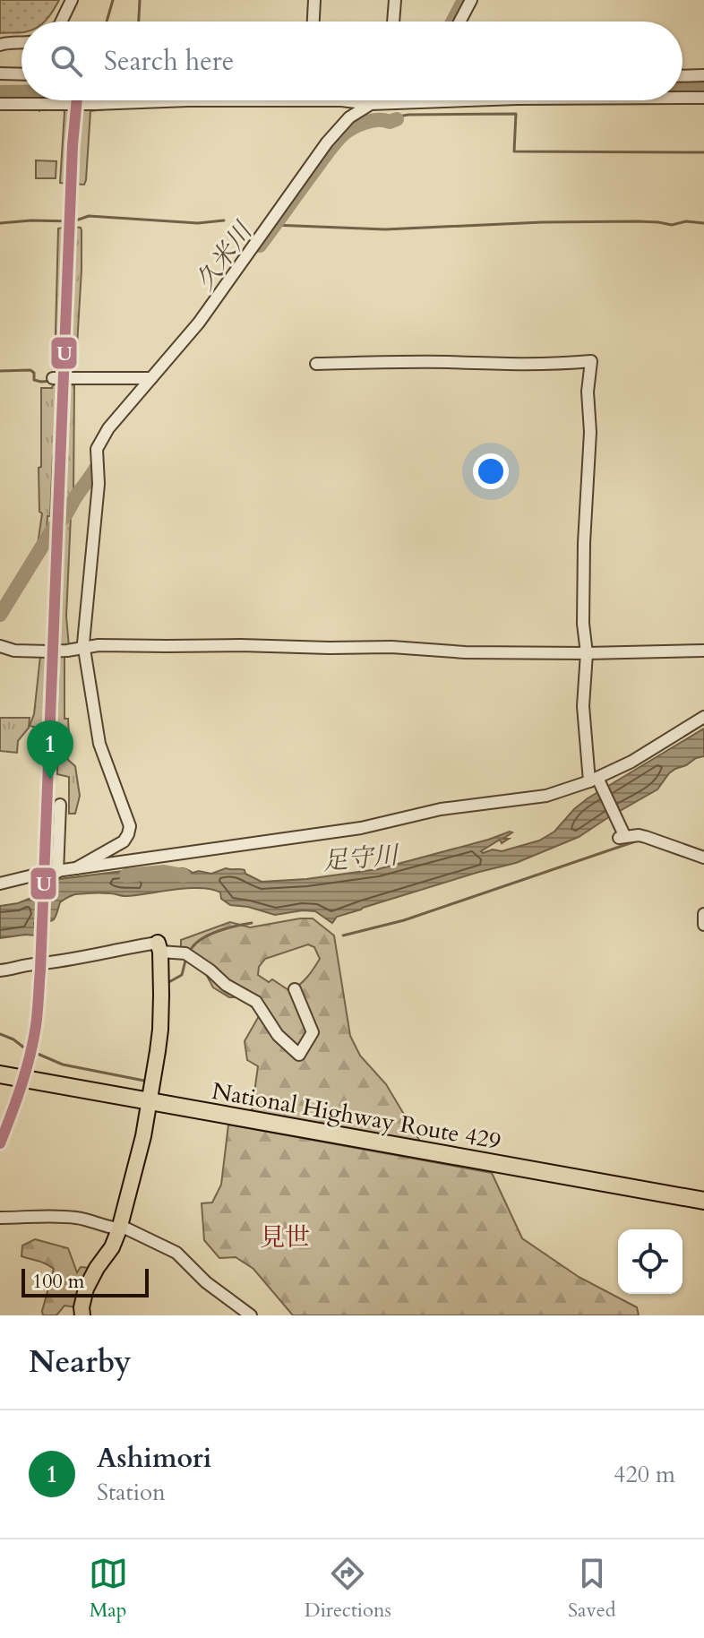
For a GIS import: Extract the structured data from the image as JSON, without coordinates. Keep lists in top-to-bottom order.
{
  "streets": {
    "highway": ["National Highway Route 429"]
  },
  "districts": ["見世"],
  "water": ["久米川", "足守川"],
  "lines": ["transit line U"],
  "scale_bar": "100 m",
  "page": {
    "search": "Search here",
    "pins": "1",
    "scale": "100 m",
    "heading": "Nearby",
    "list": [
      {
        "mark": "1",
        "name": "Ashimori",
        "note": "Station",
        "value": "420 m"
      }
    ],
    "nav": ["Map", "Directions", "Saved"]
  }
}
